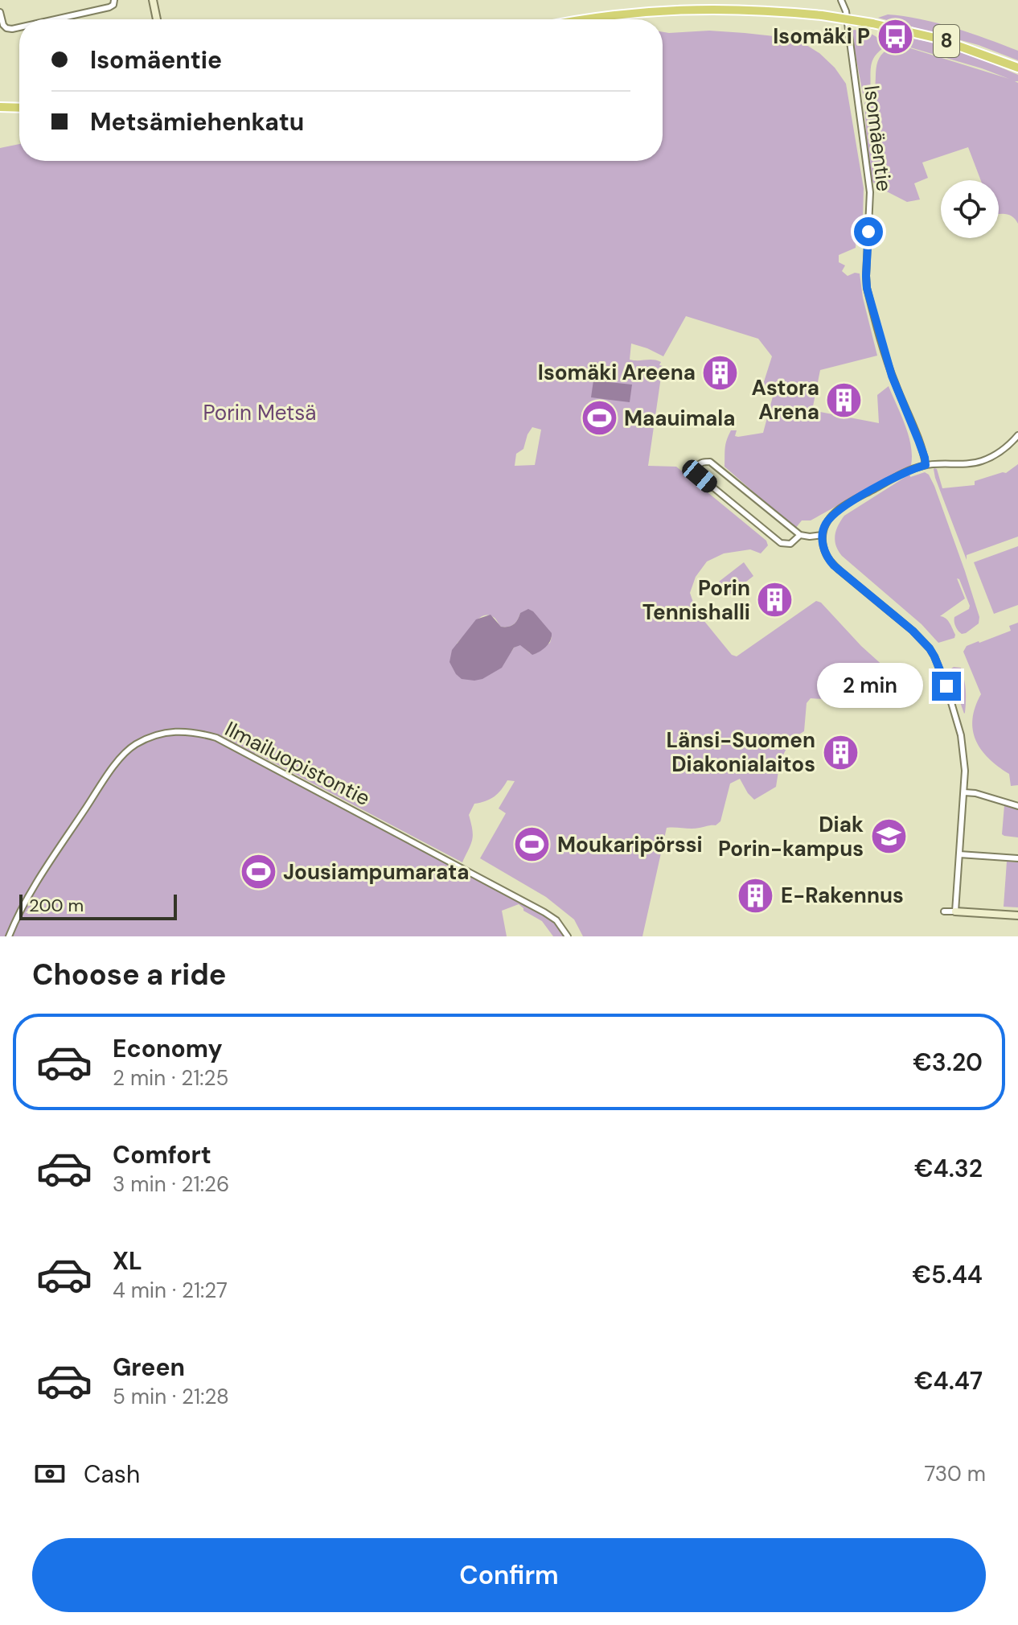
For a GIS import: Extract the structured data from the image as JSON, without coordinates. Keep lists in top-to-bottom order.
{
  "streets": {
    "highway": ["8"],
    "street": ["Isomäentie", "Ilmailuopistontie"]
  },
  "parks": ["Porin Metsä"],
  "places": {
    "bus stop": ["Isomäki P"],
    "building": [
      "Isomäki Areena",
      "Astora Arena",
      "Porin Tennishalli",
      "Länsi-Suomen Diakonialaitos",
      "E-Rakennus"
    ],
    "sports": ["Maauimala", "Moukaripörssi", "Jousiampumarata"],
    "school or university": ["Diak Porin-kampus"]
  },
  "scale_bar": "200 m",
  "page": {
    "banner": ["Isomäentie", "Metsämiehenkatu"],
    "bubble": "2 min",
    "scale": "200 m",
    "heading": "Choose a ride",
    "list": [
      {
        "name": "Economy",
        "note": "2 min · 21:25",
        "value": "€3.20"
      },
      {
        "name": "Comfort",
        "note": "3 min · 21:26",
        "value": "€4.32"
      },
      {
        "name": "XL",
        "note": "4 min · 21:27",
        "value": "€5.44"
      },
      {
        "name": "Green",
        "note": "5 min · 21:28",
        "value": "€4.47"
      }
    ],
    "pay": ["Cash", "730 m"],
    "buttons": "Confirm"
  }
}
